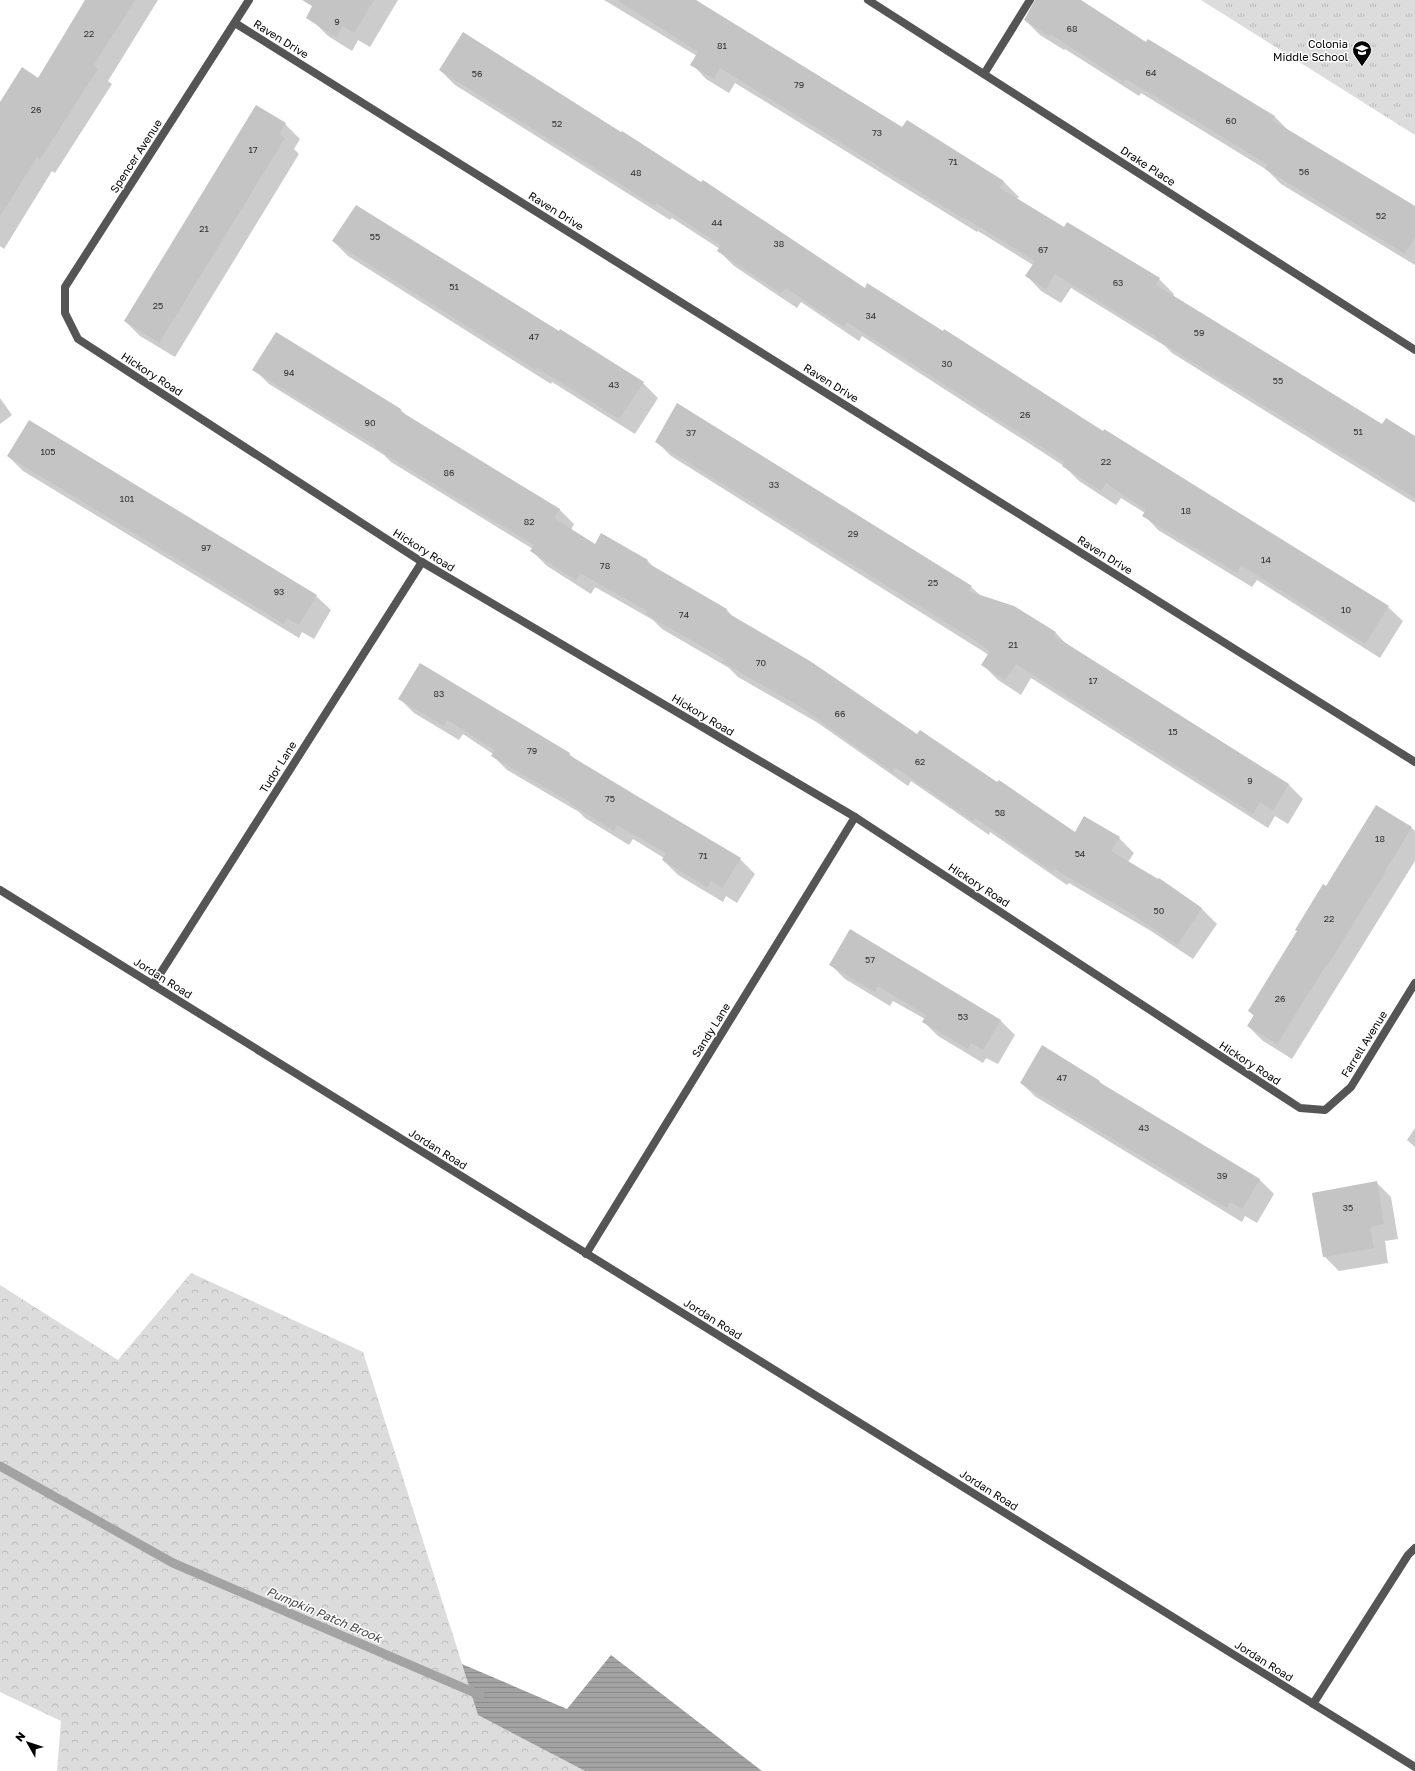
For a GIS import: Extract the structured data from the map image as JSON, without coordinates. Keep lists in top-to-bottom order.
{
  "streets": {
    "street": [
      "Raven Drive",
      "Spencer Avenue",
      "Drake Place",
      "Hickory Road",
      "Tudor Lane",
      "Jordan Road",
      "Sandy Lane",
      "Farrell Avenue"
    ]
  },
  "crossings": [
    ["Raven Drive", "Spencer Avenue"],
    ["Spencer Avenue", "Hickory Road"],
    ["Hickory Road", "Tudor Lane"],
    ["Hickory Road", "Sandy Lane"],
    ["Hickory Road", "Farrell Avenue"],
    ["Tudor Lane", "Jordan Road"],
    ["Jordan Road", "Sandy Lane"]
  ],
  "water": ["Pumpkin Patch Brook"],
  "places": {
    "school or university": ["Colonia Middle School"]
  },
  "house_numbers": [
    "9",
    "68",
    "22",
    "81",
    "64",
    "56",
    "79",
    "26",
    "60",
    "52",
    "73",
    "17",
    "71",
    "56",
    "48",
    "52",
    "44",
    "21",
    "55",
    "38",
    "67",
    "63",
    "51",
    "25",
    "34",
    "59",
    "47",
    "30",
    "94",
    "55",
    "43",
    "26",
    "90",
    "51",
    "37",
    "105",
    "22",
    "86",
    "33",
    "101",
    "18",
    "82",
    "29",
    "97",
    "14",
    "78",
    "25",
    "93",
    "10",
    "74",
    "21",
    "70",
    "17",
    "83",
    "66",
    "15",
    "79",
    "62",
    "9",
    "75",
    "58",
    "18",
    "54",
    "71",
    "50",
    "22",
    "57",
    "26",
    "53",
    "47",
    "43",
    "39",
    "35"
  ],
  "north": "top left"
}
